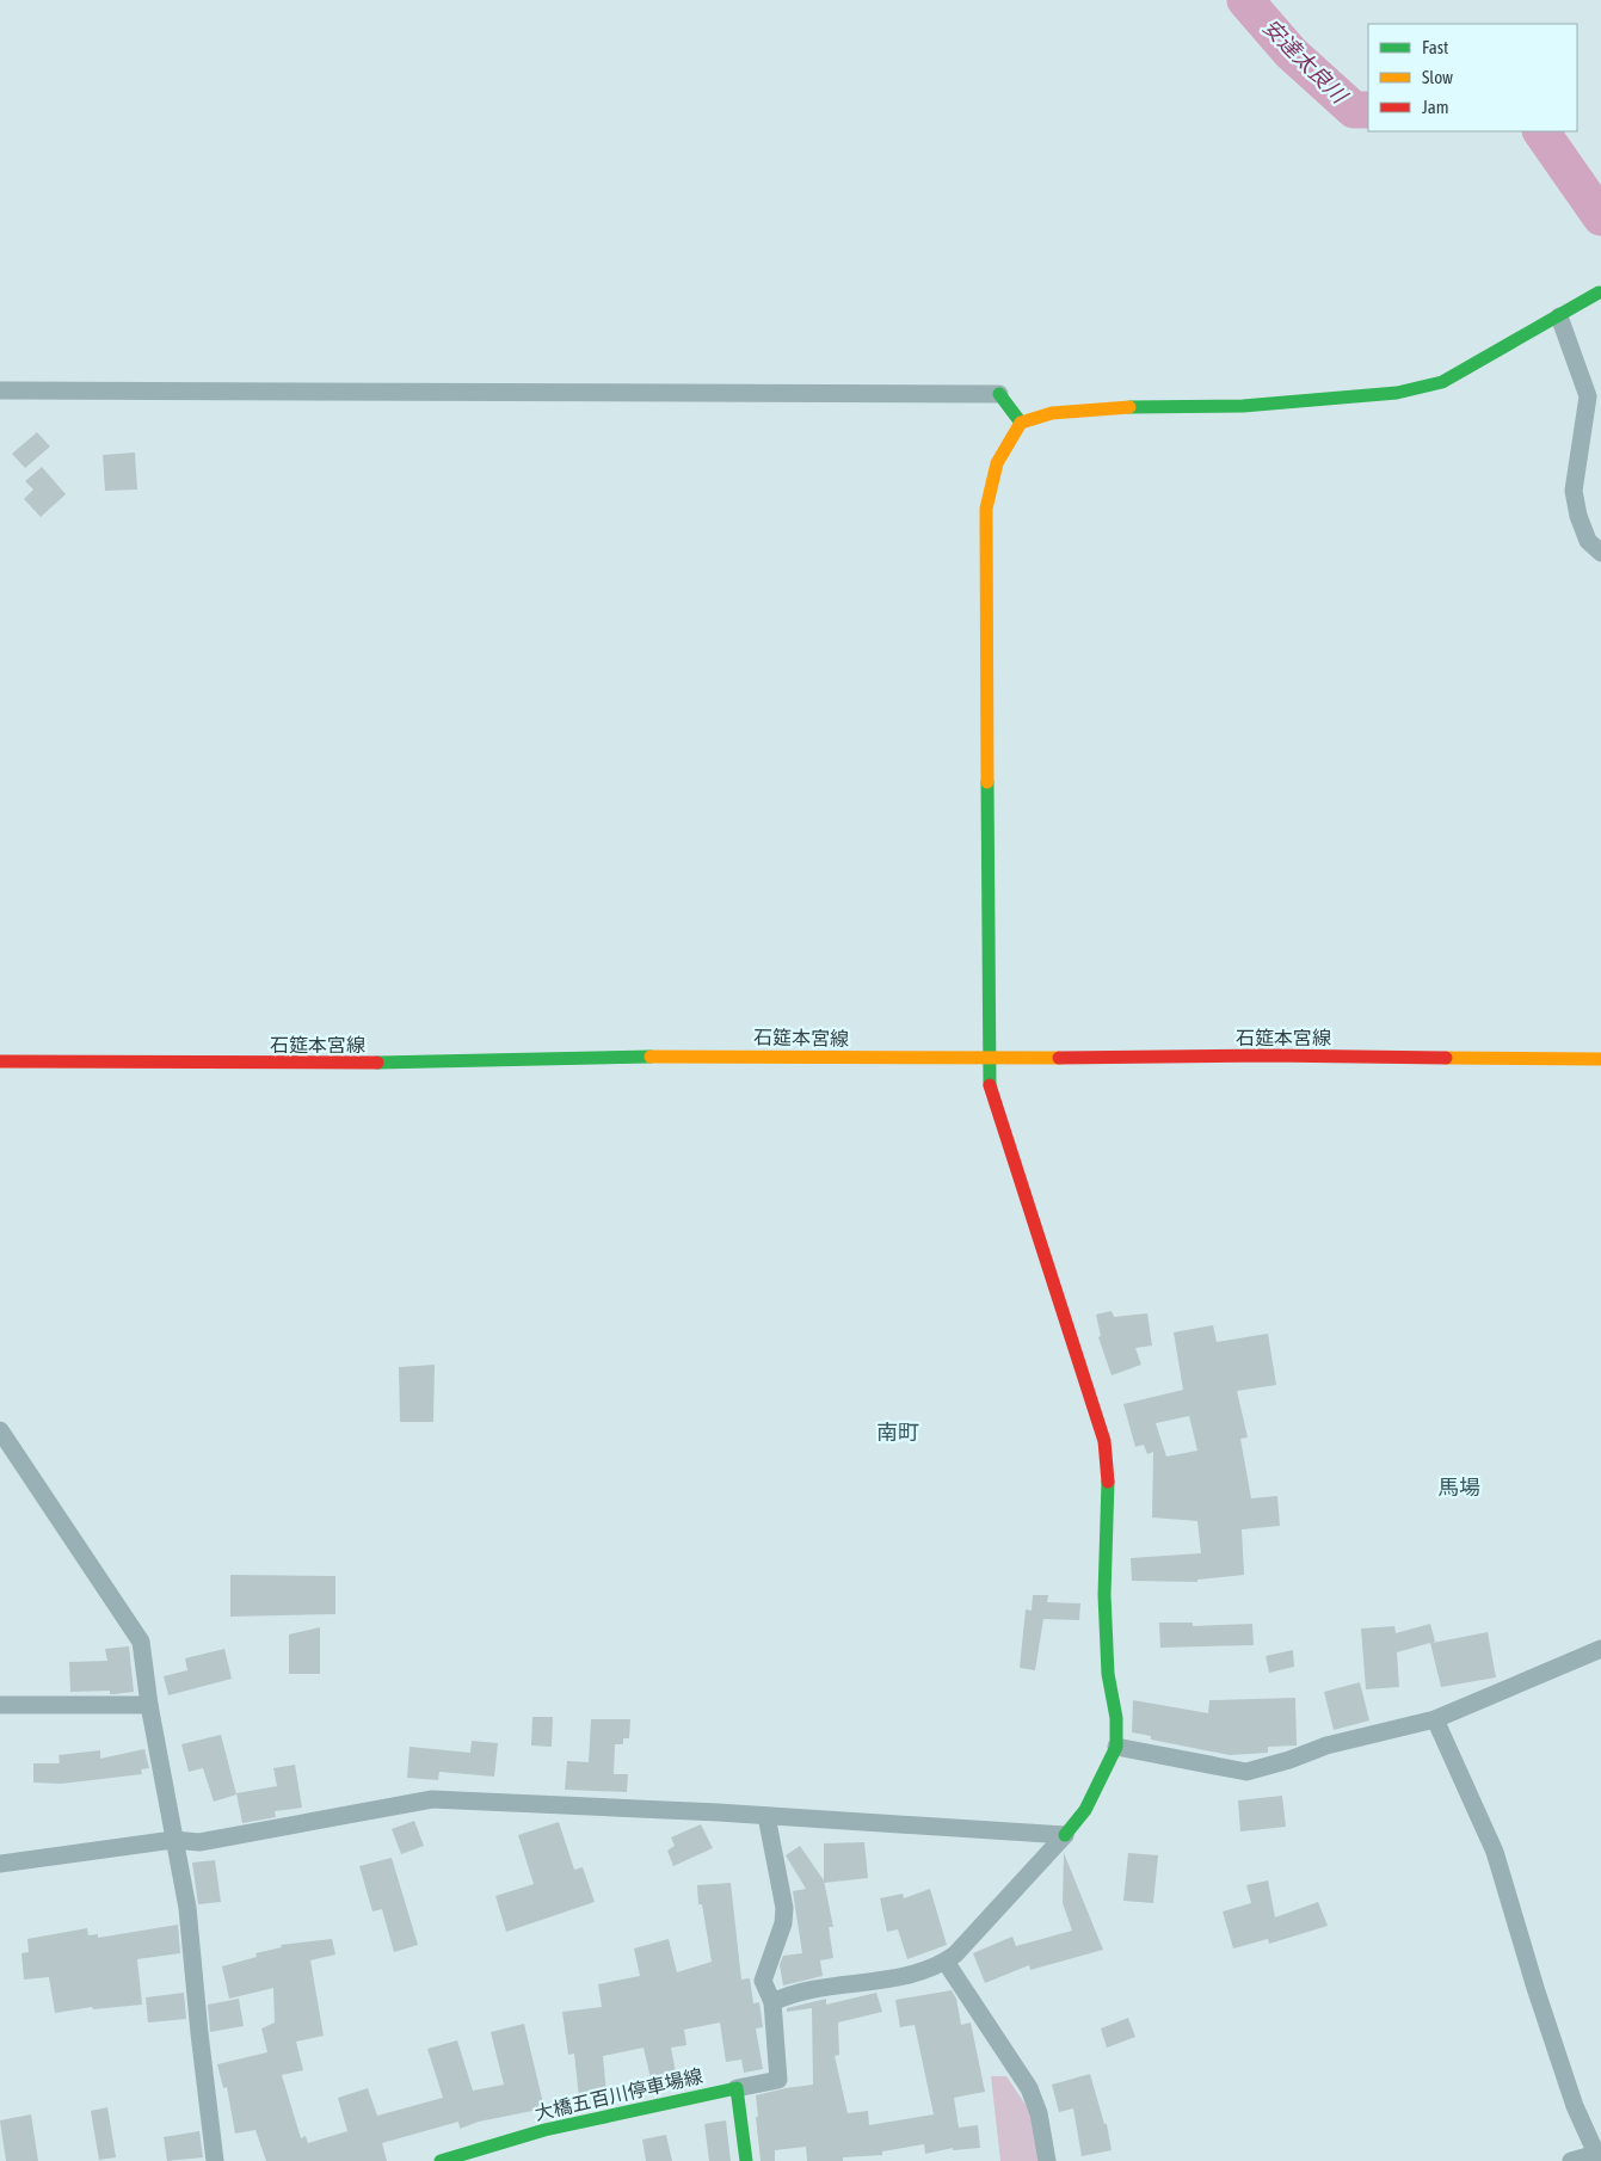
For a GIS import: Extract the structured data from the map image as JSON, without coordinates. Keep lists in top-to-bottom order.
{
  "streets": {
    "street": ["石筵本宮線", "大橋五百川停車場線"]
  },
  "districts": ["南町", "馬場"],
  "water": ["安達太良川"],
  "legend": ["Fast", "Slow", "Jam"]
}
